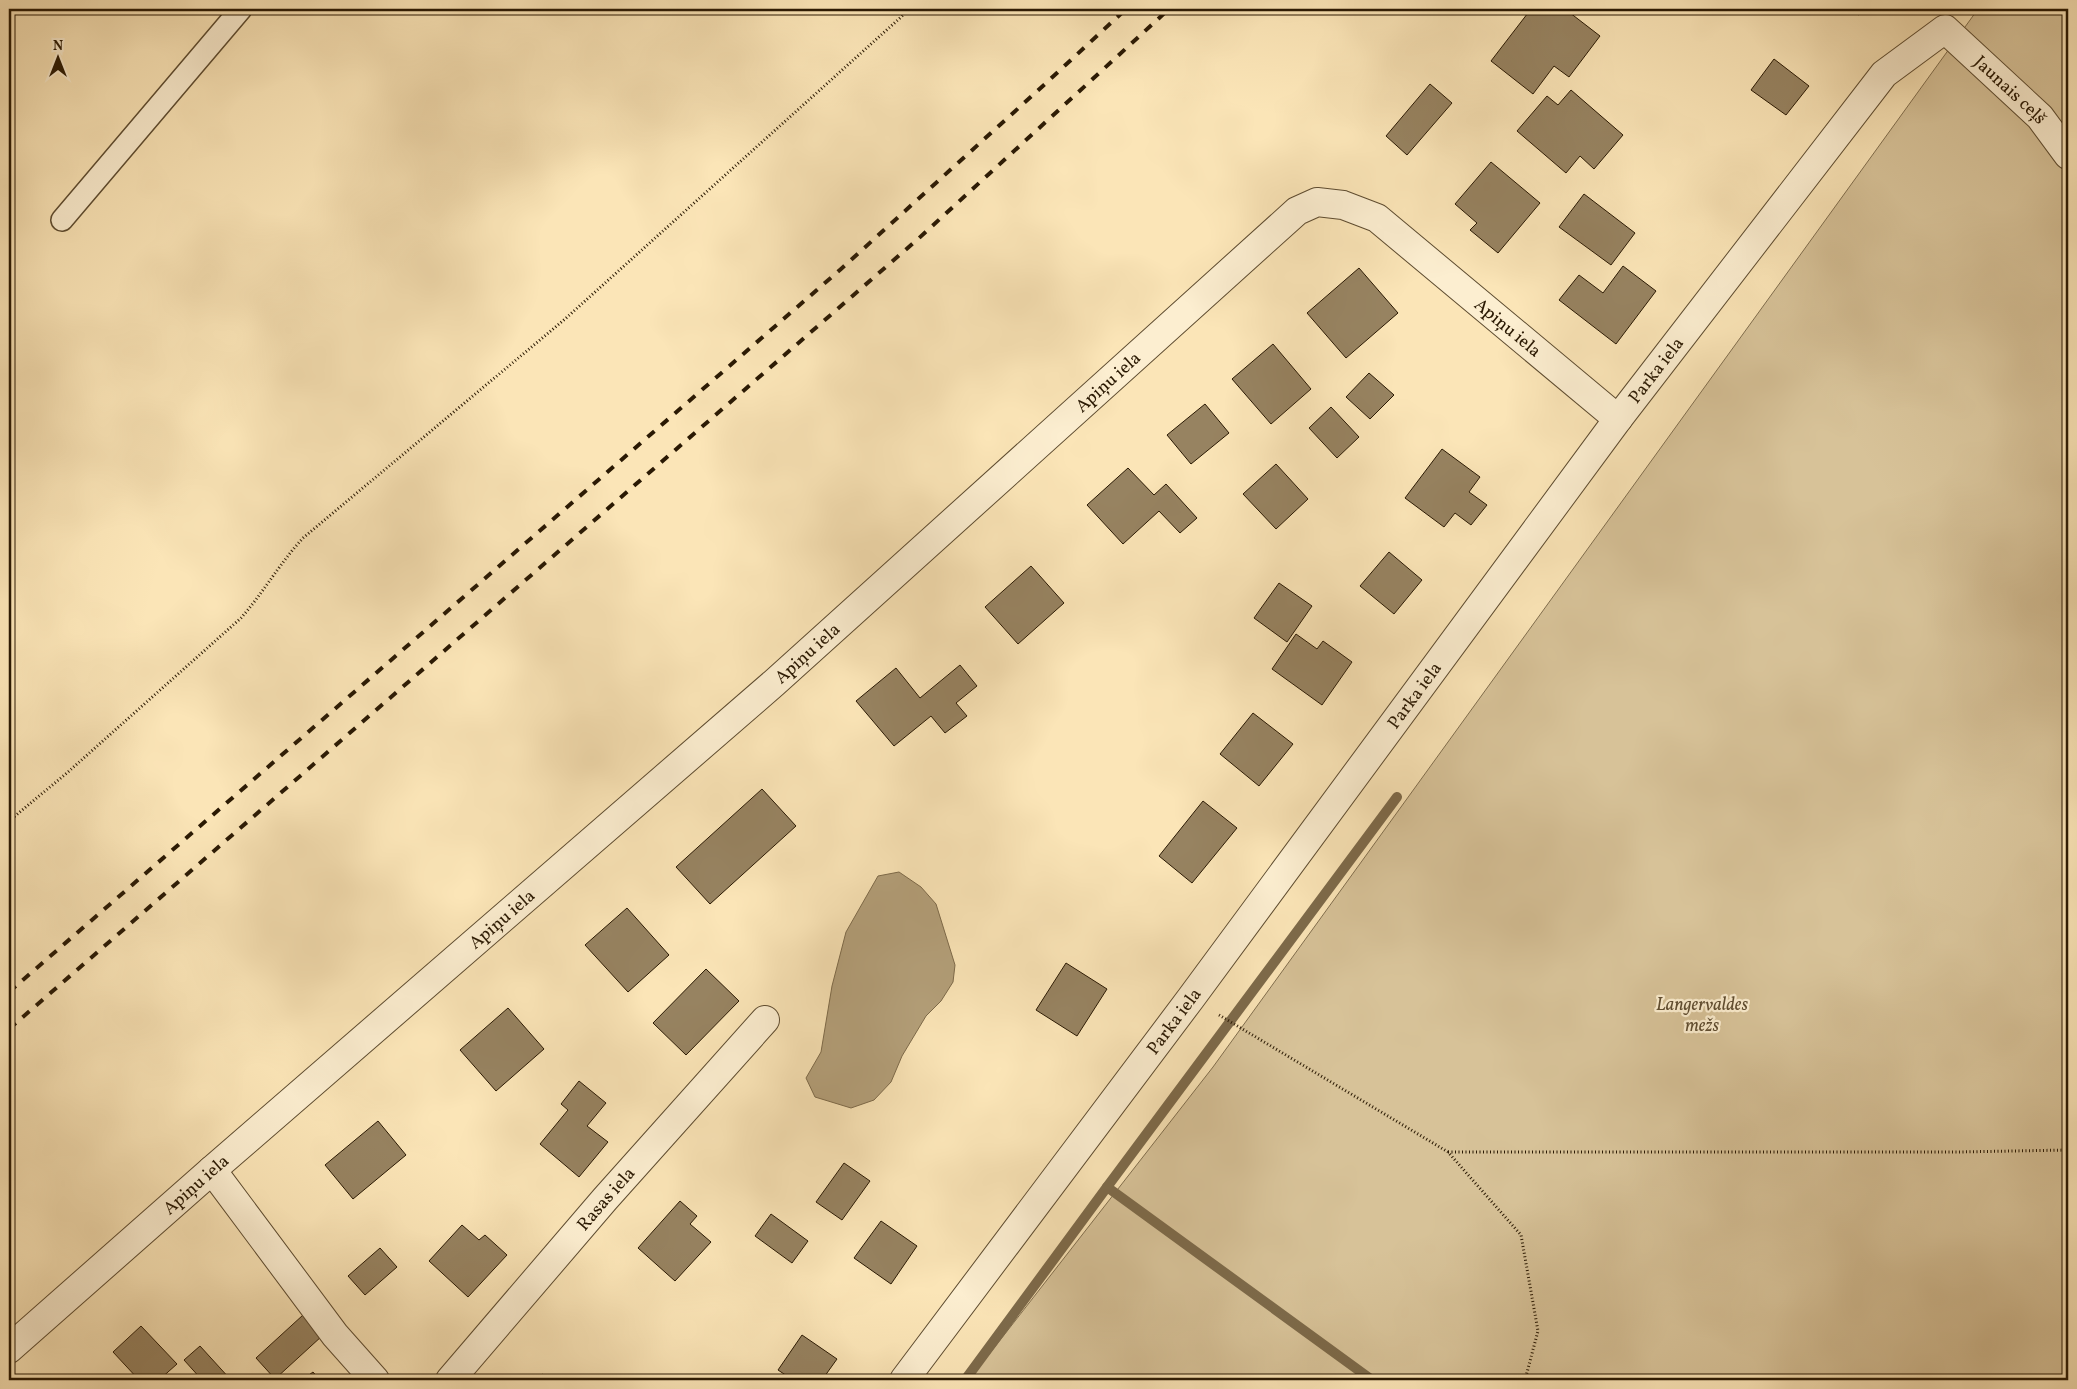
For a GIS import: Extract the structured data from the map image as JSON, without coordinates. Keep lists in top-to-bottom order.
{
  "streets": {
    "street": [
      "Jaunais ceļš",
      "Apiņu iela",
      "Parka iela",
      "Rasas iela"
    ]
  },
  "crossings": [
    ["Jaunais ceļš", "Parka iela"],
    ["Apiņu iela", "Parka iela"]
  ],
  "parks": ["Langervaldes mežs"],
  "north": "top"
}
